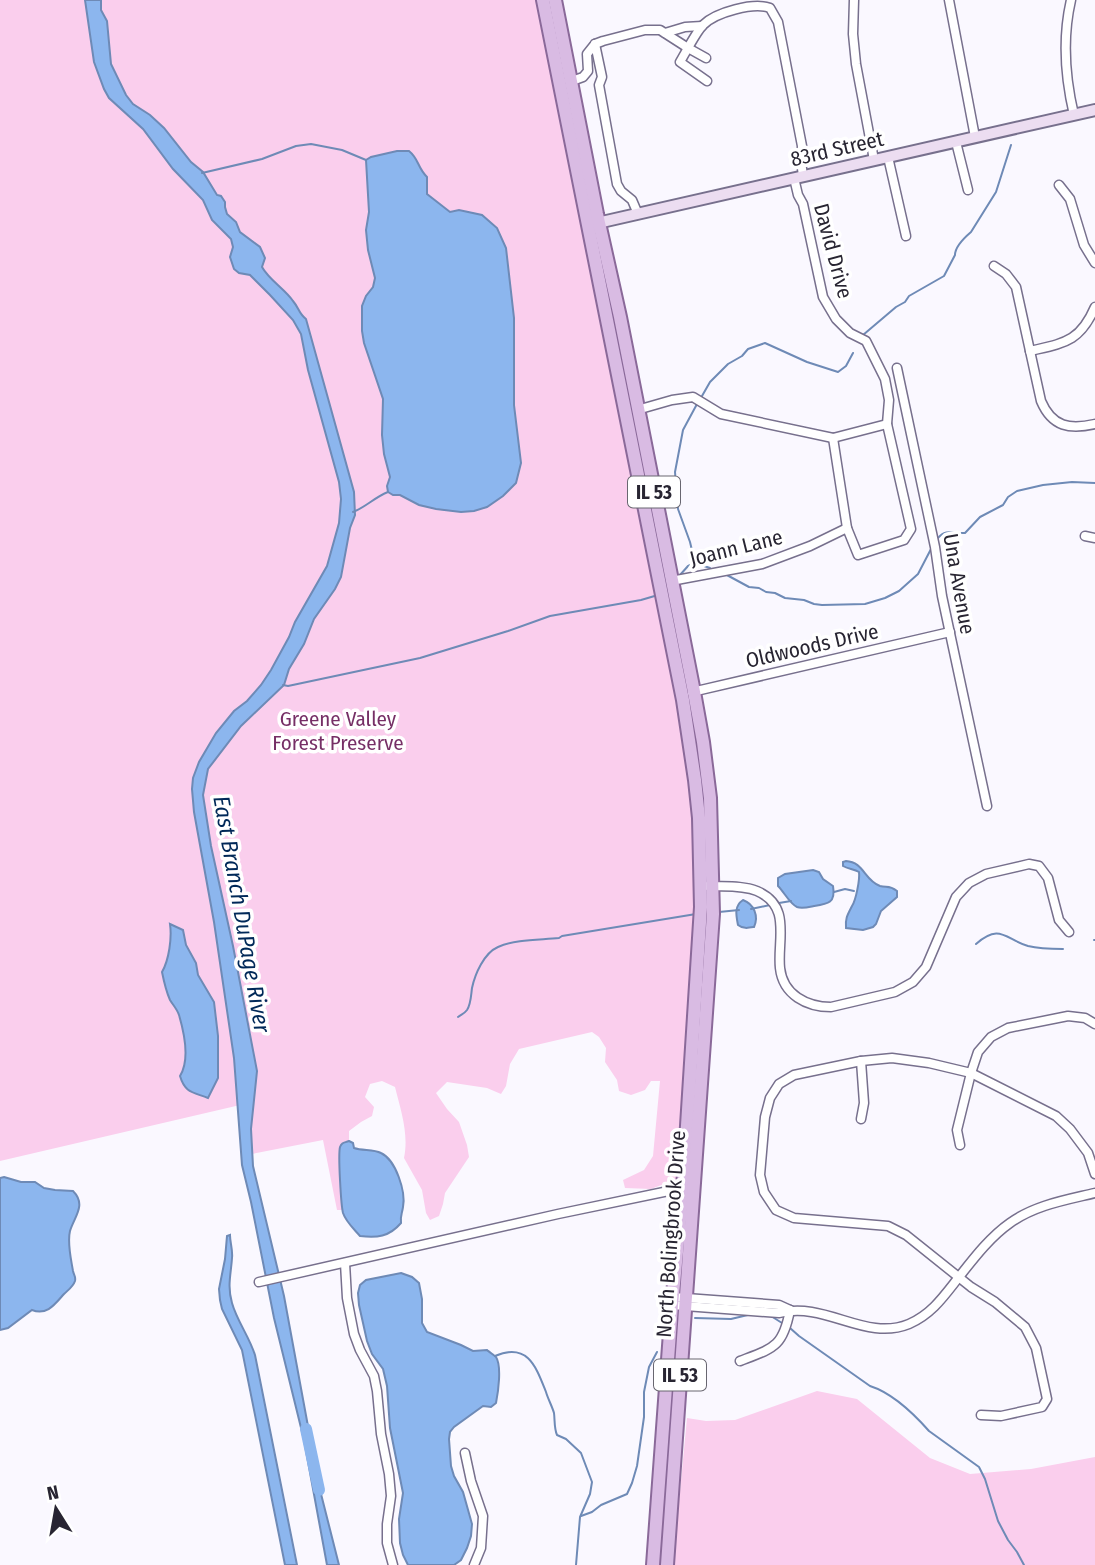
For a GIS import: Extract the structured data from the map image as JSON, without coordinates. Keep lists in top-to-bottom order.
{
  "streets": {
    "main road": ["83rd Street", "IL 53", "North Bolingbrook Drive"],
    "street": [
      "David Drive",
      "Joann Lane",
      "Una Avenue",
      "Oldwoods Drive"
    ]
  },
  "crossings": [
    ["83rd Street", "David Drive"],
    ["83rd Street", "IL 53"],
    ["David Drive", "Joann Lane"],
    ["IL 53", "Joann Lane"],
    ["IL 53", "Oldwoods Drive"],
    ["IL 53", "North Bolingbrook Drive"],
    ["Una Avenue", "Oldwoods Drive"]
  ],
  "water": ["East Branch DuPage River"],
  "parks": ["Greene Valley Forest Preserve"],
  "north": "top"
}
